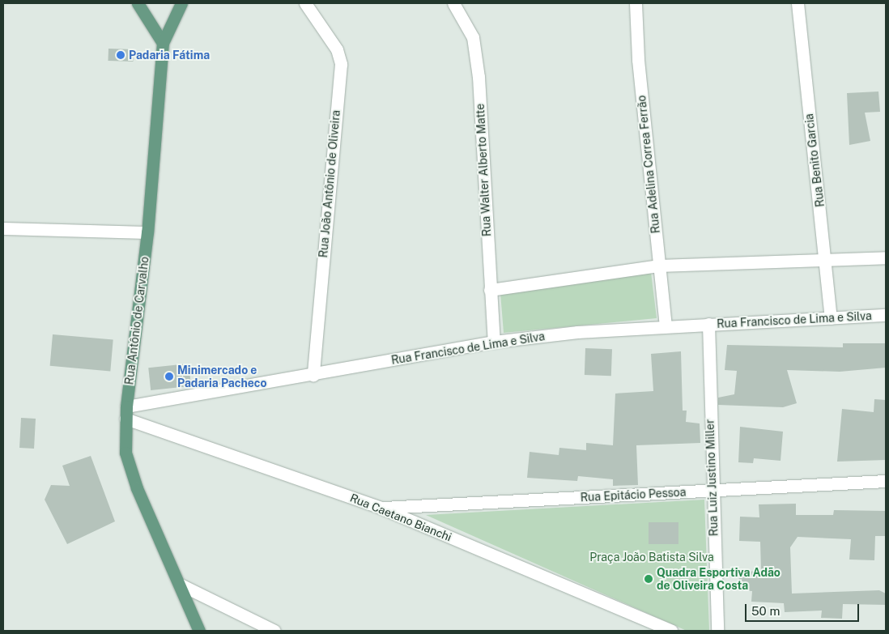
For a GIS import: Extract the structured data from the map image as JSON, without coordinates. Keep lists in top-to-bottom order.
{
  "streets": {
    "main road": ["Rua Antônio de Carvalho"],
    "street": [
      "Rua Benito Garcia",
      "Rua Adelina Correa Ferrão",
      "Rua Walter Alberto Matte",
      "Rua João Antônio de Oliveira",
      "Rua Francisco de Lima e Silva",
      "Rua Luiz Justino Miller",
      "Rua Epitácio Pessoa",
      "Rua Caetano Bianchi"
    ]
  },
  "crossings": [
    ["Rua Benito Garcia", "Rua Francisco de Lima e Silva"],
    ["Rua Adelina Correa Ferrão", "Rua Francisco de Lima e Silva"],
    ["Rua Walter Alberto Matte", "Rua Francisco de Lima e Silva"],
    ["Rua João Antônio de Oliveira", "Rua Francisco de Lima e Silva"],
    ["Rua Francisco de Lima e Silva", "Rua Antônio de Carvalho"],
    ["Rua Francisco de Lima e Silva", "Rua Luiz Justino Miller"],
    ["Rua Antônio de Carvalho", "Rua Caetano Bianchi"],
    ["Rua Luiz Justino Miller", "Rua Epitácio Pessoa"],
    ["Rua Epitácio Pessoa", "Rua Caetano Bianchi"]
  ],
  "parks": ["Praça João Batista Silva"],
  "places": ["Padaria Fátima", "Minimercado e Padaria Pacheco", "Quadra Esportiva Adão de Oliveira Costa"],
  "scale_bar": "50 m"
}
